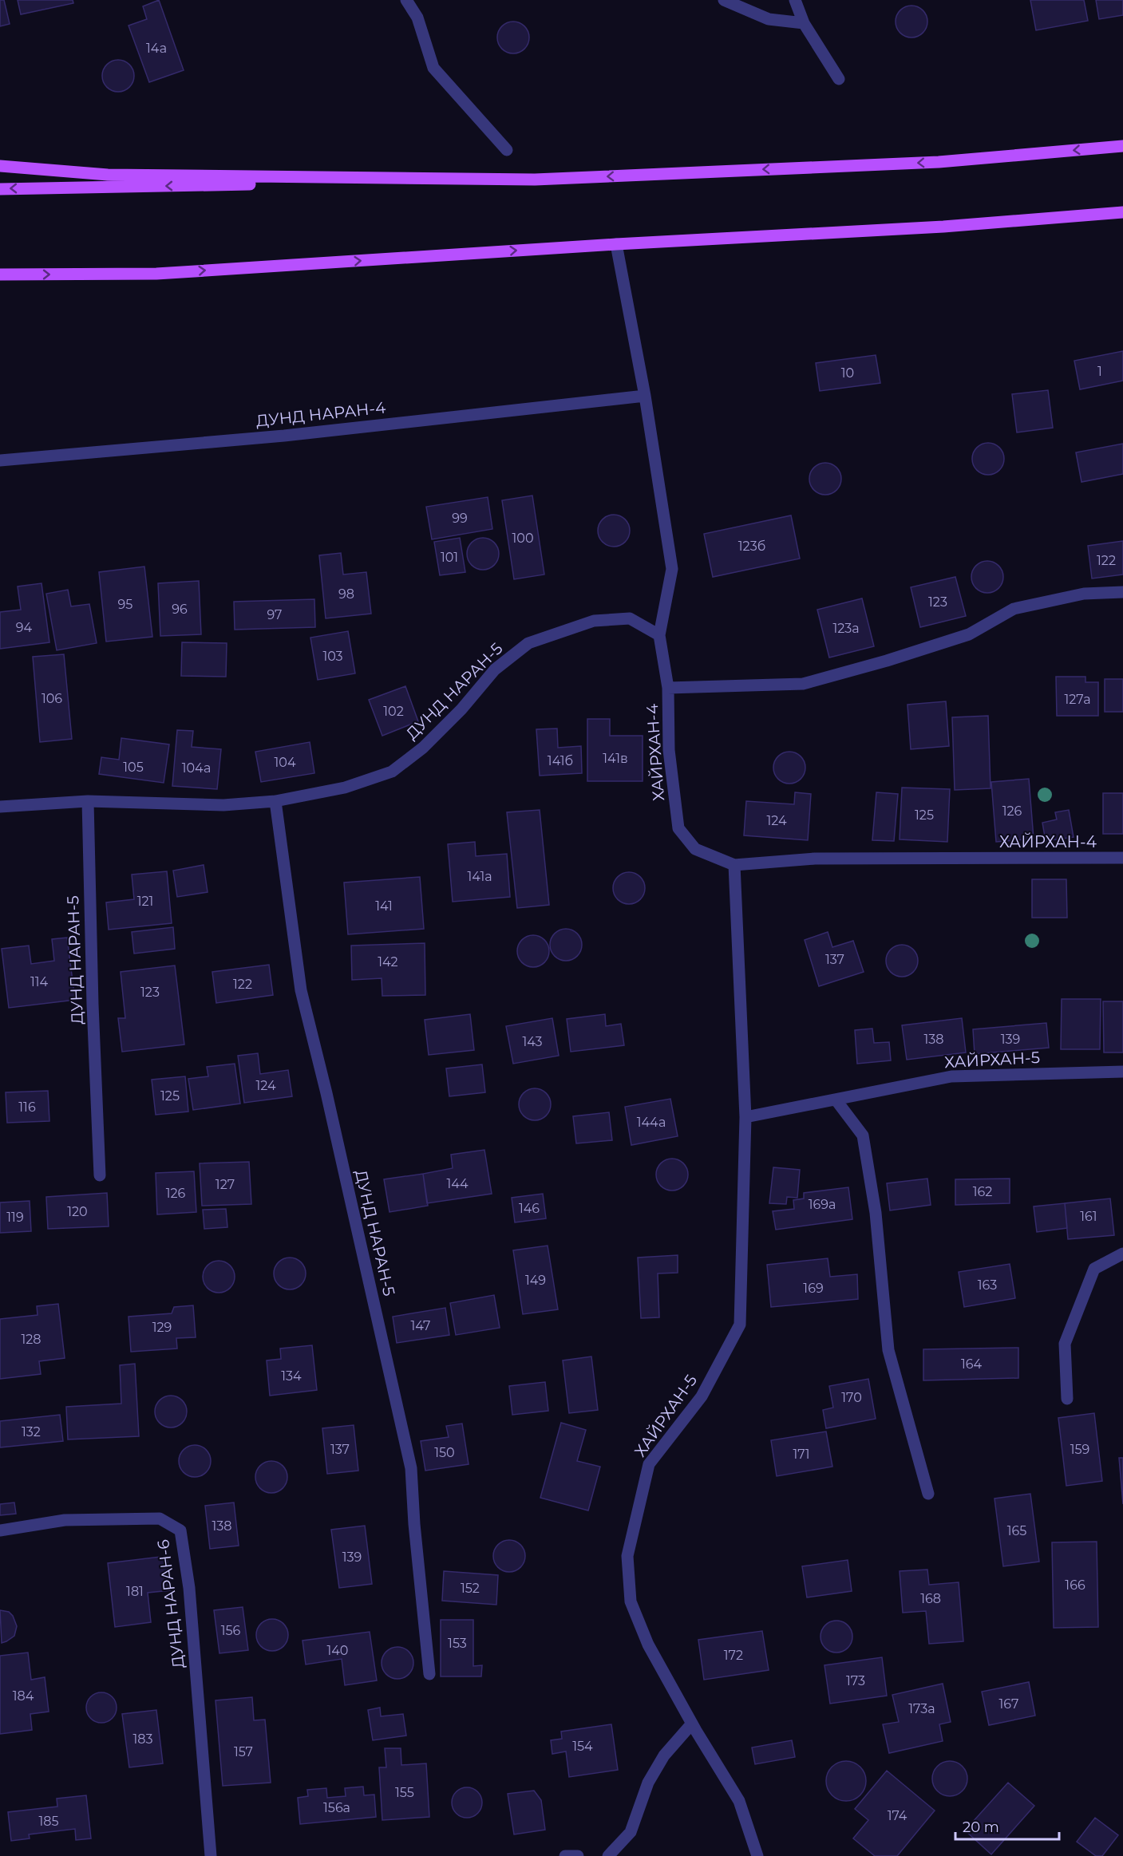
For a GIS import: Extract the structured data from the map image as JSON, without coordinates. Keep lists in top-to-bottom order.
{
  "streets": {
    "street": [
      "ДУНД НАРАН-4",
      "ДУНД НАРАН-5",
      "ХАЙРХАН-4",
      "ХАЙРХАН-5",
      "ДУНД НАРАН-6"
    ]
  },
  "house_numbers": [
    "14а",
    "1",
    "10",
    "99",
    "100",
    "123б",
    "101",
    "122",
    "98",
    "123",
    "95",
    "96",
    "97",
    "94",
    "123а",
    "103",
    "106",
    "127а",
    "102",
    "141в",
    "141б",
    "104",
    "105",
    "104а",
    "126",
    "125",
    "124",
    "141а",
    "121",
    "141",
    "137",
    "142",
    "114",
    "122",
    "123",
    "138",
    "139",
    "143",
    "124",
    "125",
    "116",
    "144а",
    "144",
    "127",
    "162",
    "126",
    "169а",
    "146",
    "120",
    "161",
    "119",
    "149",
    "163",
    "169",
    "147",
    "129",
    "128",
    "164",
    "134",
    "170",
    "132",
    "137",
    "159",
    "150",
    "171",
    "138",
    "165",
    "139",
    "166",
    "152",
    "181",
    "168",
    "156",
    "153",
    "140",
    "172",
    "173",
    "184",
    "167",
    "173а",
    "183",
    "154",
    "157",
    "155",
    "156а",
    "174",
    "185"
  ],
  "scale_bar": "20 m"
}
